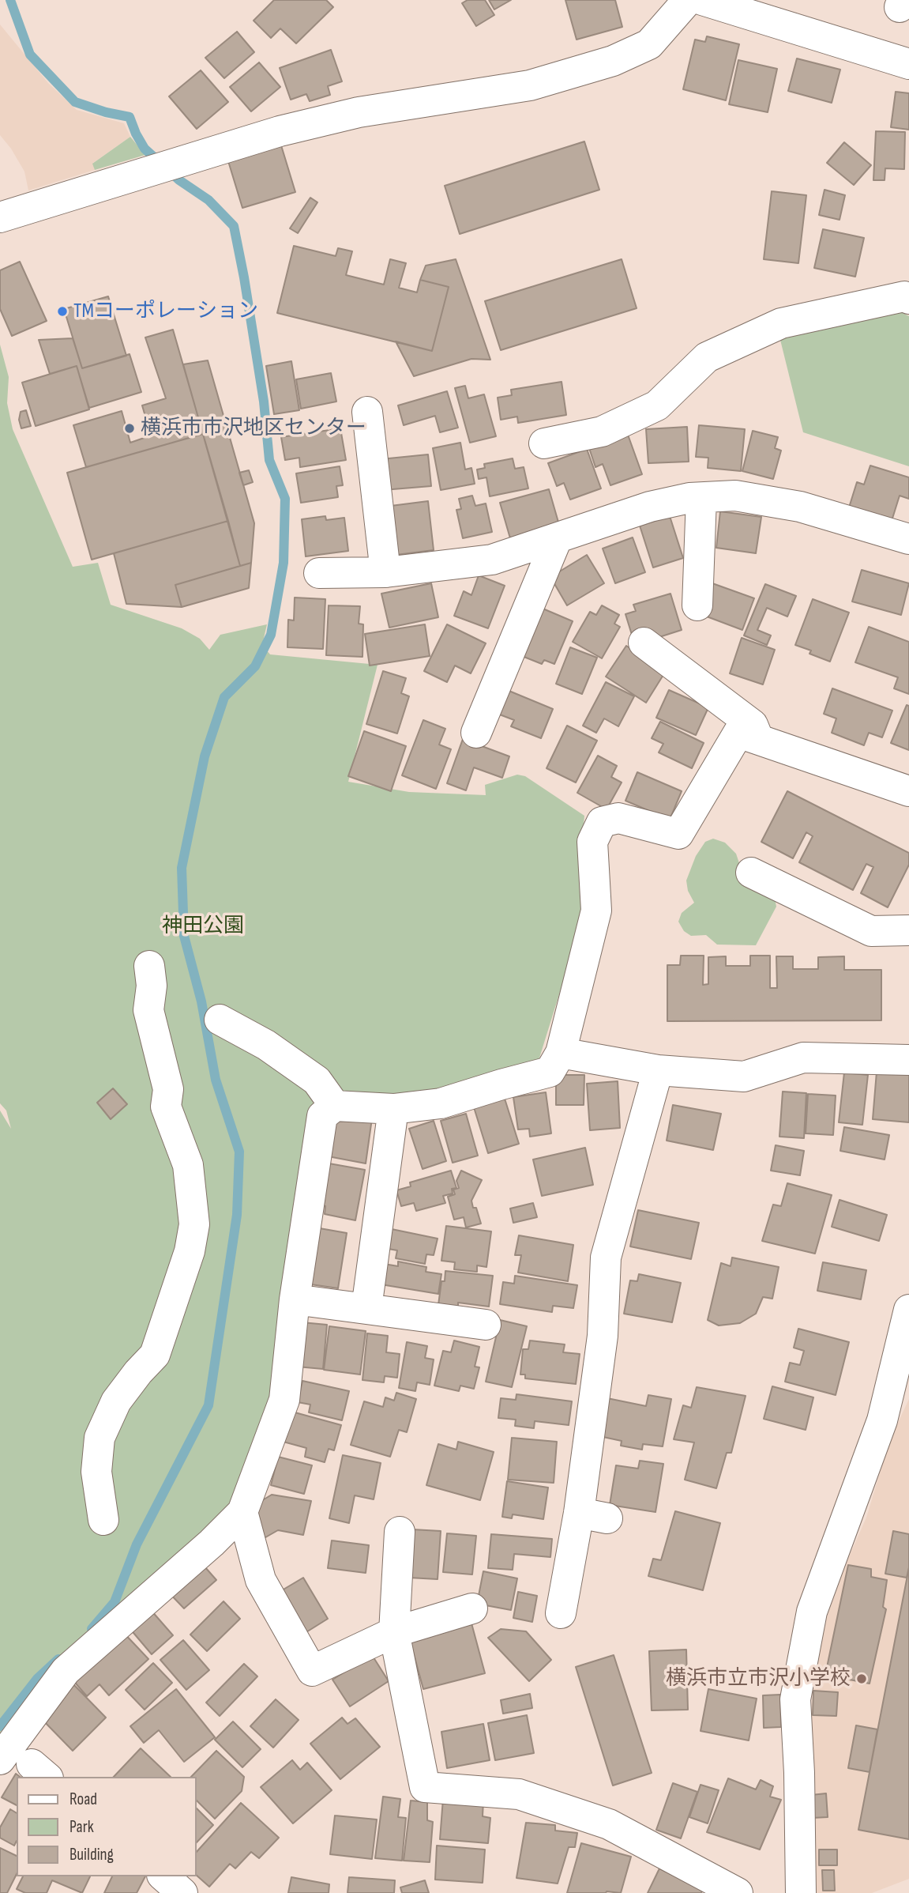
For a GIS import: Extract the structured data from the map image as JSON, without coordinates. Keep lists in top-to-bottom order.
{
  "parks": ["神田公園"],
  "places": ["TMコーポレーション", "横浜市市沢地区センター", "横浜市立市沢小学校"],
  "legend": ["Road", "Park", "Building"]
}
